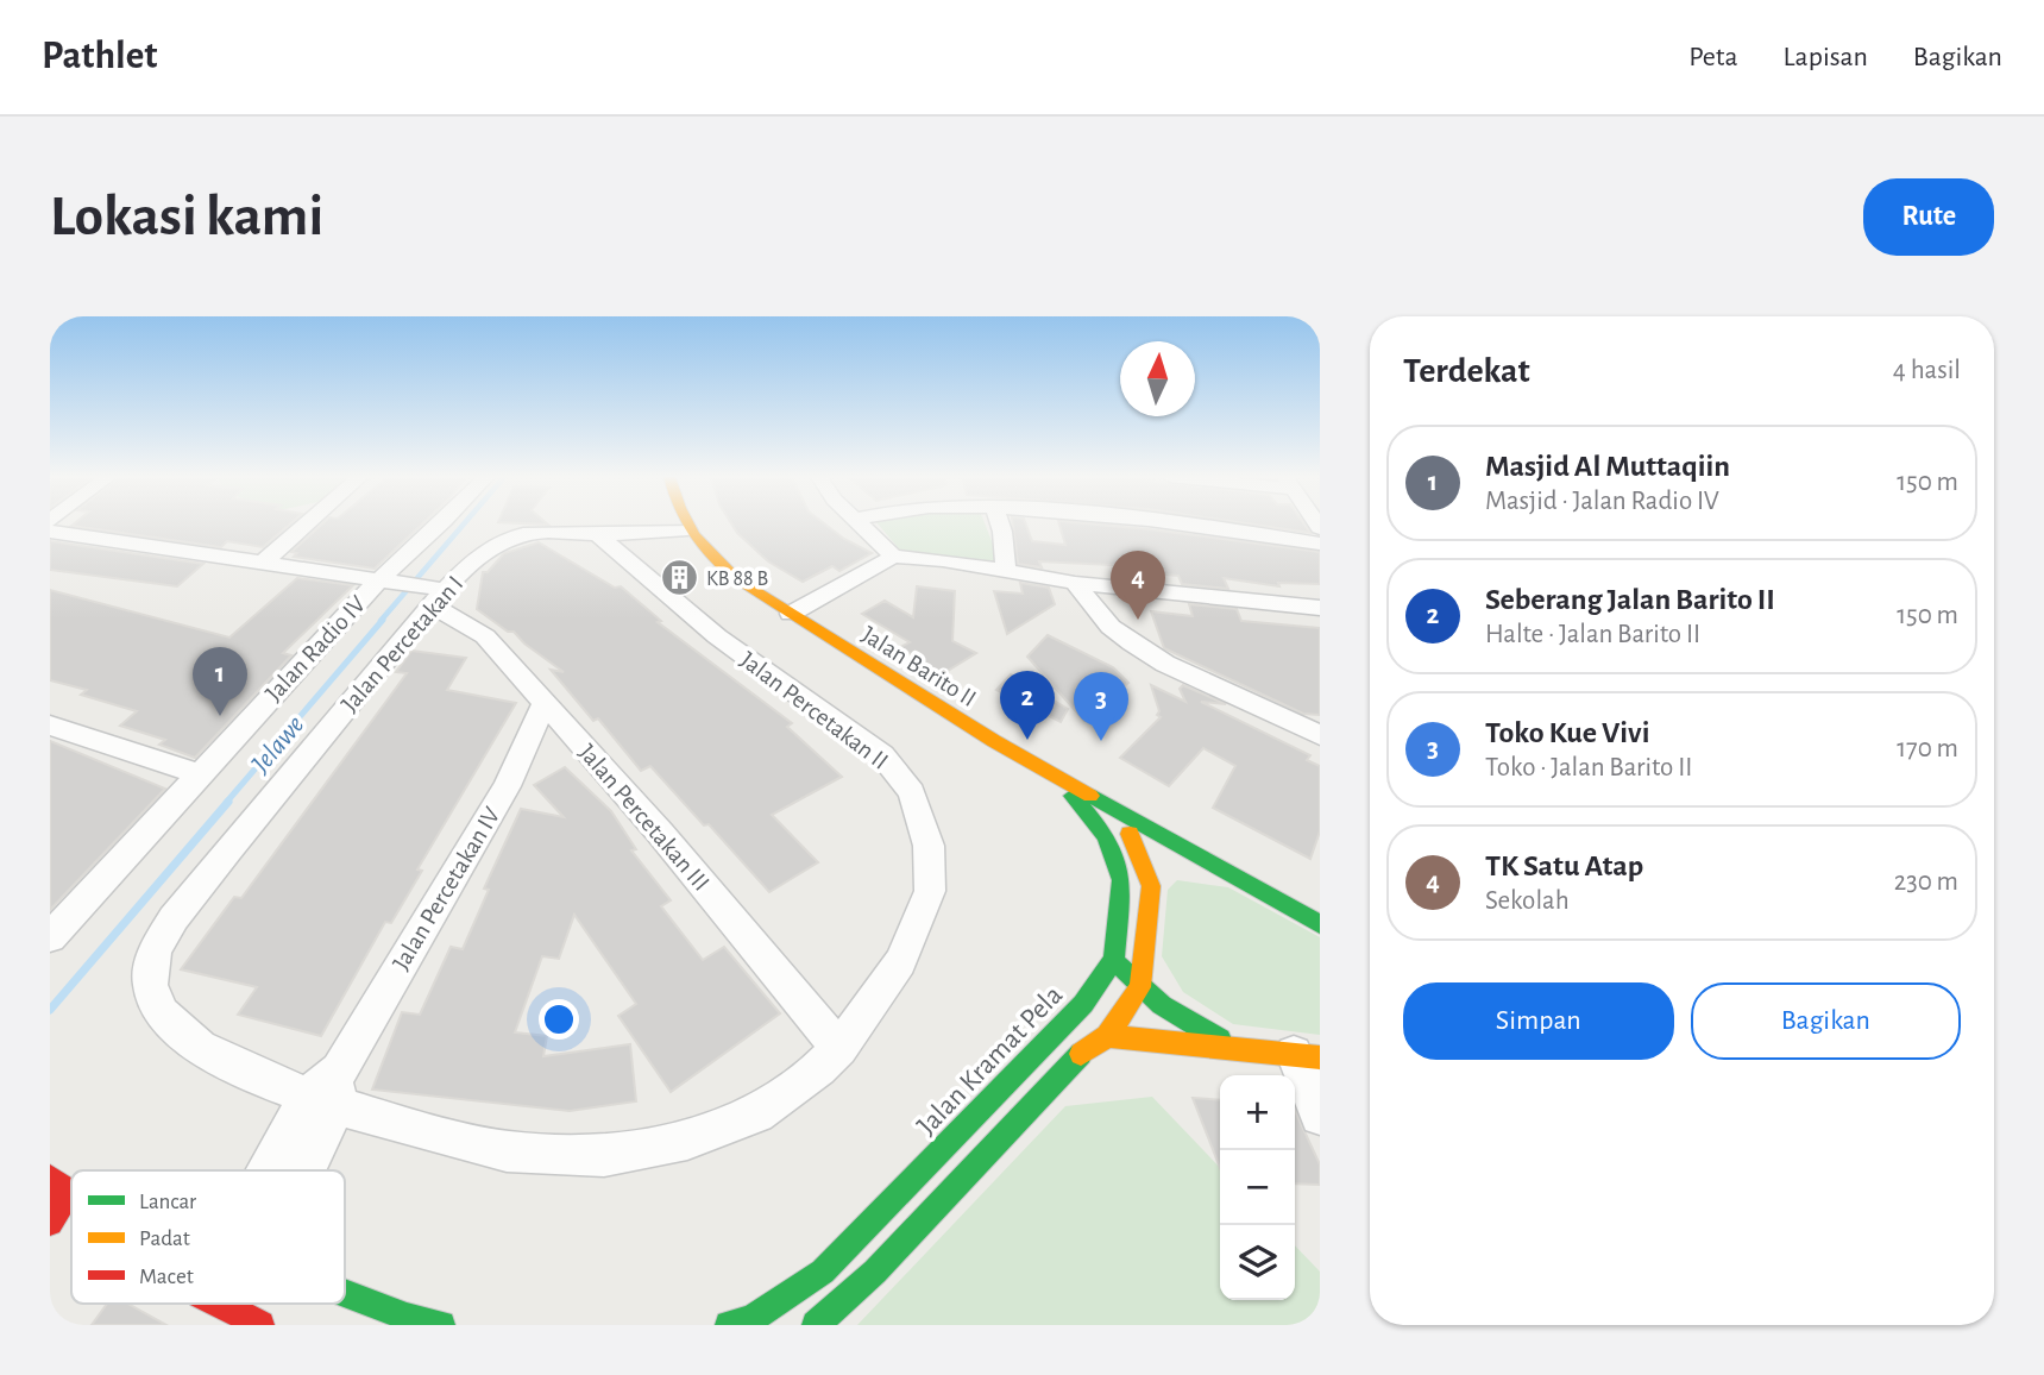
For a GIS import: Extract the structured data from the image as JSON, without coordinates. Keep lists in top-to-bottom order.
{
  "streets": {
    "street": [
      "Jalan Percetakan I",
      "Jalan Radio IV",
      "Jalan Barito II",
      "Jalan Percetakan II",
      "Jalan Percetakan III",
      "Jalan Percetakan IV",
      "Jalan Kramat Pela"
    ]
  },
  "crossings": [
    ["Jalan Percetakan I", "Jalan Barito II"],
    ["Jalan Percetakan I", "Jalan Percetakan II"],
    ["Jalan Percetakan I", "Jalan Percetakan III"],
    ["Jalan Percetakan I", "Jalan Percetakan IV"],
    ["Jalan Barito II", "Jalan Kramat Pela"],
    ["Jalan Percetakan II", "Jalan Percetakan III"],
    ["Jalan Percetakan II", "Jalan Percetakan IV"],
    ["Jalan Percetakan III", "Jalan Percetakan IV"]
  ],
  "water": ["Jelawe"],
  "places": {
    "building": ["KB 88 B"]
  },
  "legend": ["Lancar", "Padat", "Macet"],
  "north": "top",
  "page": {
    "header": "Pathlet",
    "nav": ["Peta", "Lapisan", "Bagikan"],
    "buttons": [
      "Rute",
      ["Simpan", "Bagikan"]
    ],
    "title": "Lokasi kami",
    "heading": ["Terdekat", "4 hasil"],
    "list": [
      {
        "mark": "1",
        "name": "Masjid Al Muttaqiin",
        "note": "Masjid · Jalan Radio IV",
        "value": "150 m"
      },
      {
        "mark": "2",
        "name": "Seberang Jalan Barito II",
        "note": "Halte · Jalan Barito II",
        "value": "150 m"
      },
      {
        "mark": "3",
        "name": "Toko Kue Vivi",
        "note": "Toko · Jalan Barito II",
        "value": "170 m"
      },
      {
        "mark": "4",
        "name": "TK Satu Atap",
        "note": "Sekolah",
        "value": "230 m"
      }
    ],
    "pins": [
      "4",
      "1",
      "2",
      "3"
    ],
    "map_buttons": ["+", "−"]
  }
}
